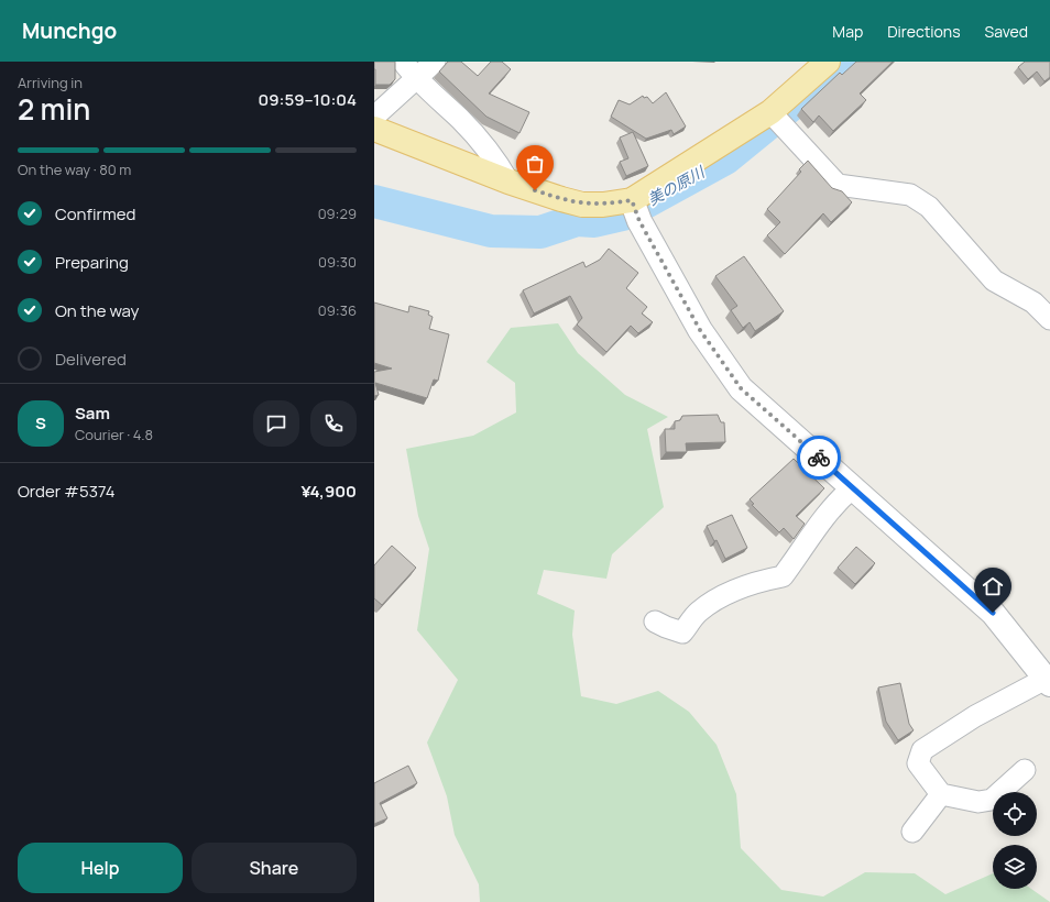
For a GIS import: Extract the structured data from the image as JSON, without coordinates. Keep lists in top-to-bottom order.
{
  "water": ["美の原川"],
  "page": {
    "header": "Munchgo",
    "nav": ["Map", "Directions", "Saved"],
    "heading": ["2 min", "Arriving in", "09:59–10:04"],
    "panel": [
      "Sam",
      "Courier · 4.8",
      "Order #5374",
      "¥4,900"
    ],
    "bar": "On the way · 80 m",
    "list": [
      ["Confirmed", "09:29"],
      ["Preparing", "09:30"],
      ["On the way", "09:36"],
      "Delivered"
    ],
    "round": "S",
    "buttons": ["Help", "Share"]
  }
}
